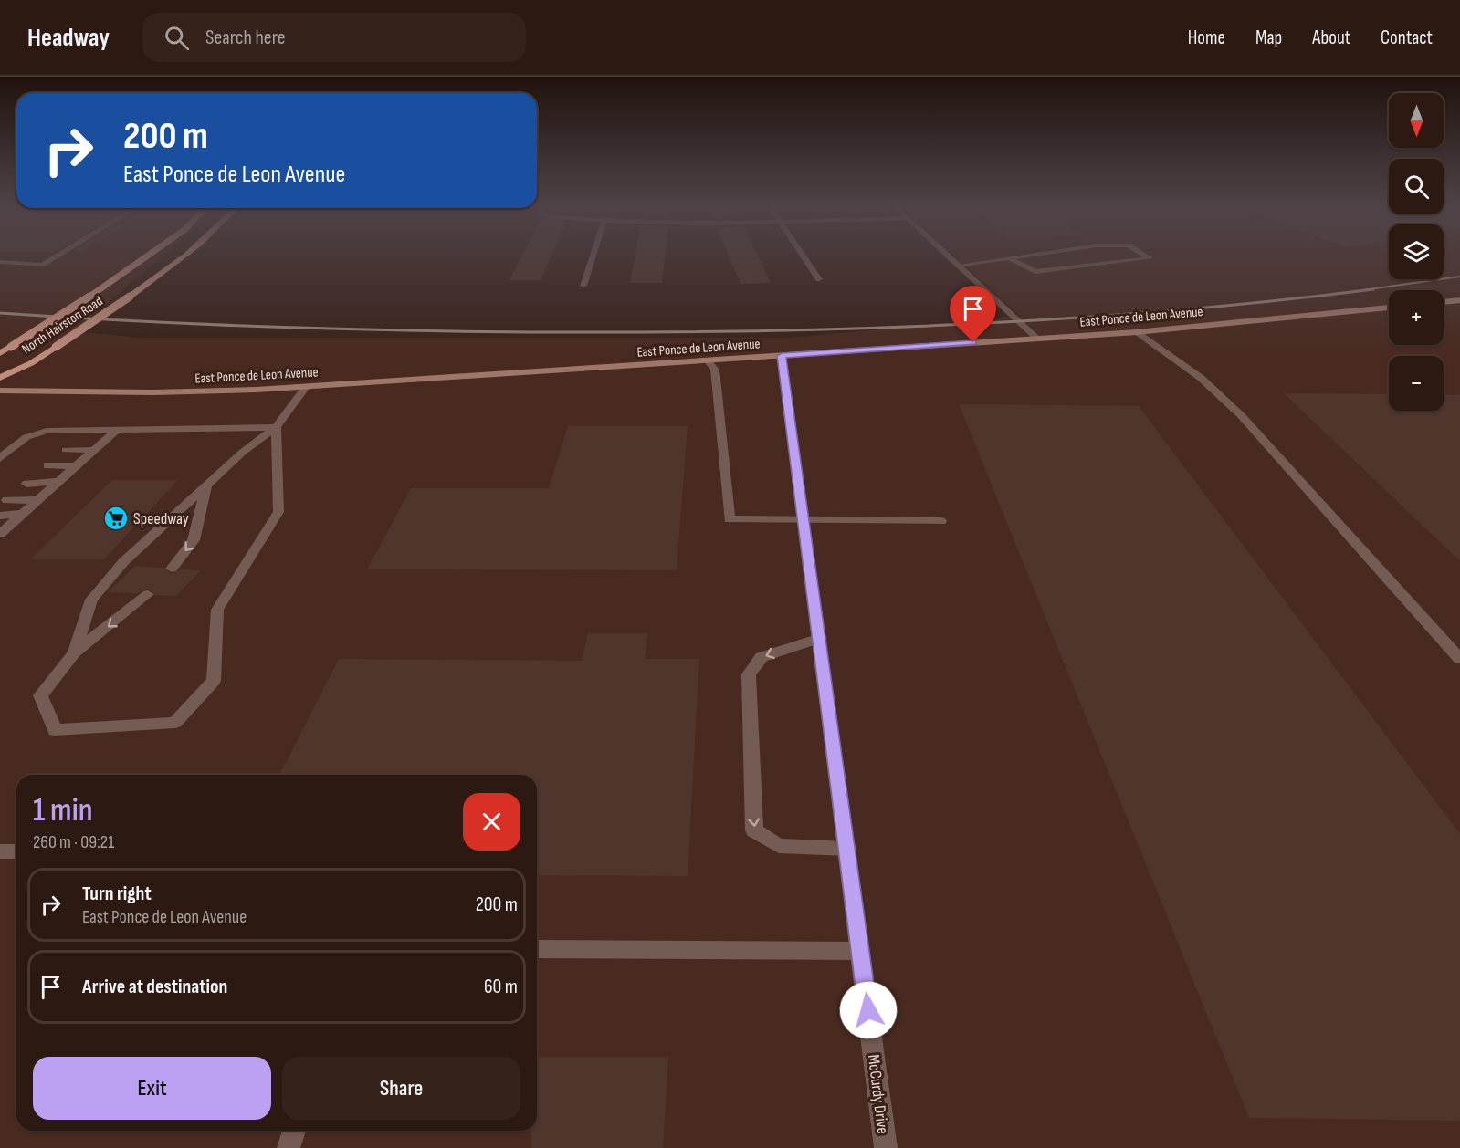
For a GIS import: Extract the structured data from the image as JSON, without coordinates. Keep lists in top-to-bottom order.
{
  "streets": {
    "main road": ["East Ponce de Leon Avenue", "North Hairston Road"],
    "street": ["McCurdy Drive"]
  },
  "crossings": [
    ["East Ponce de Leon Avenue", "McCurdy Drive"]
  ],
  "places": {
    "supermarket": ["Speedway"]
  },
  "north": "bottom",
  "page": {
    "header": "Headway",
    "search": "Search here",
    "nav": [
      "Home",
      "Map",
      "About",
      "Contact"
    ],
    "map_buttons": ["+", "−"],
    "turn": ["200 m", "East Ponce de Leon Avenue"],
    "heading": ["1 min", "260 m · 09:21"],
    "list": [
      {
        "name": "Turn right",
        "note": "East Ponce de Leon Avenue",
        "value": "200 m"
      },
      {
        "name": "Arrive at destination",
        "value": "60 m"
      }
    ],
    "buttons": ["Exit", "Share"]
  }
}
